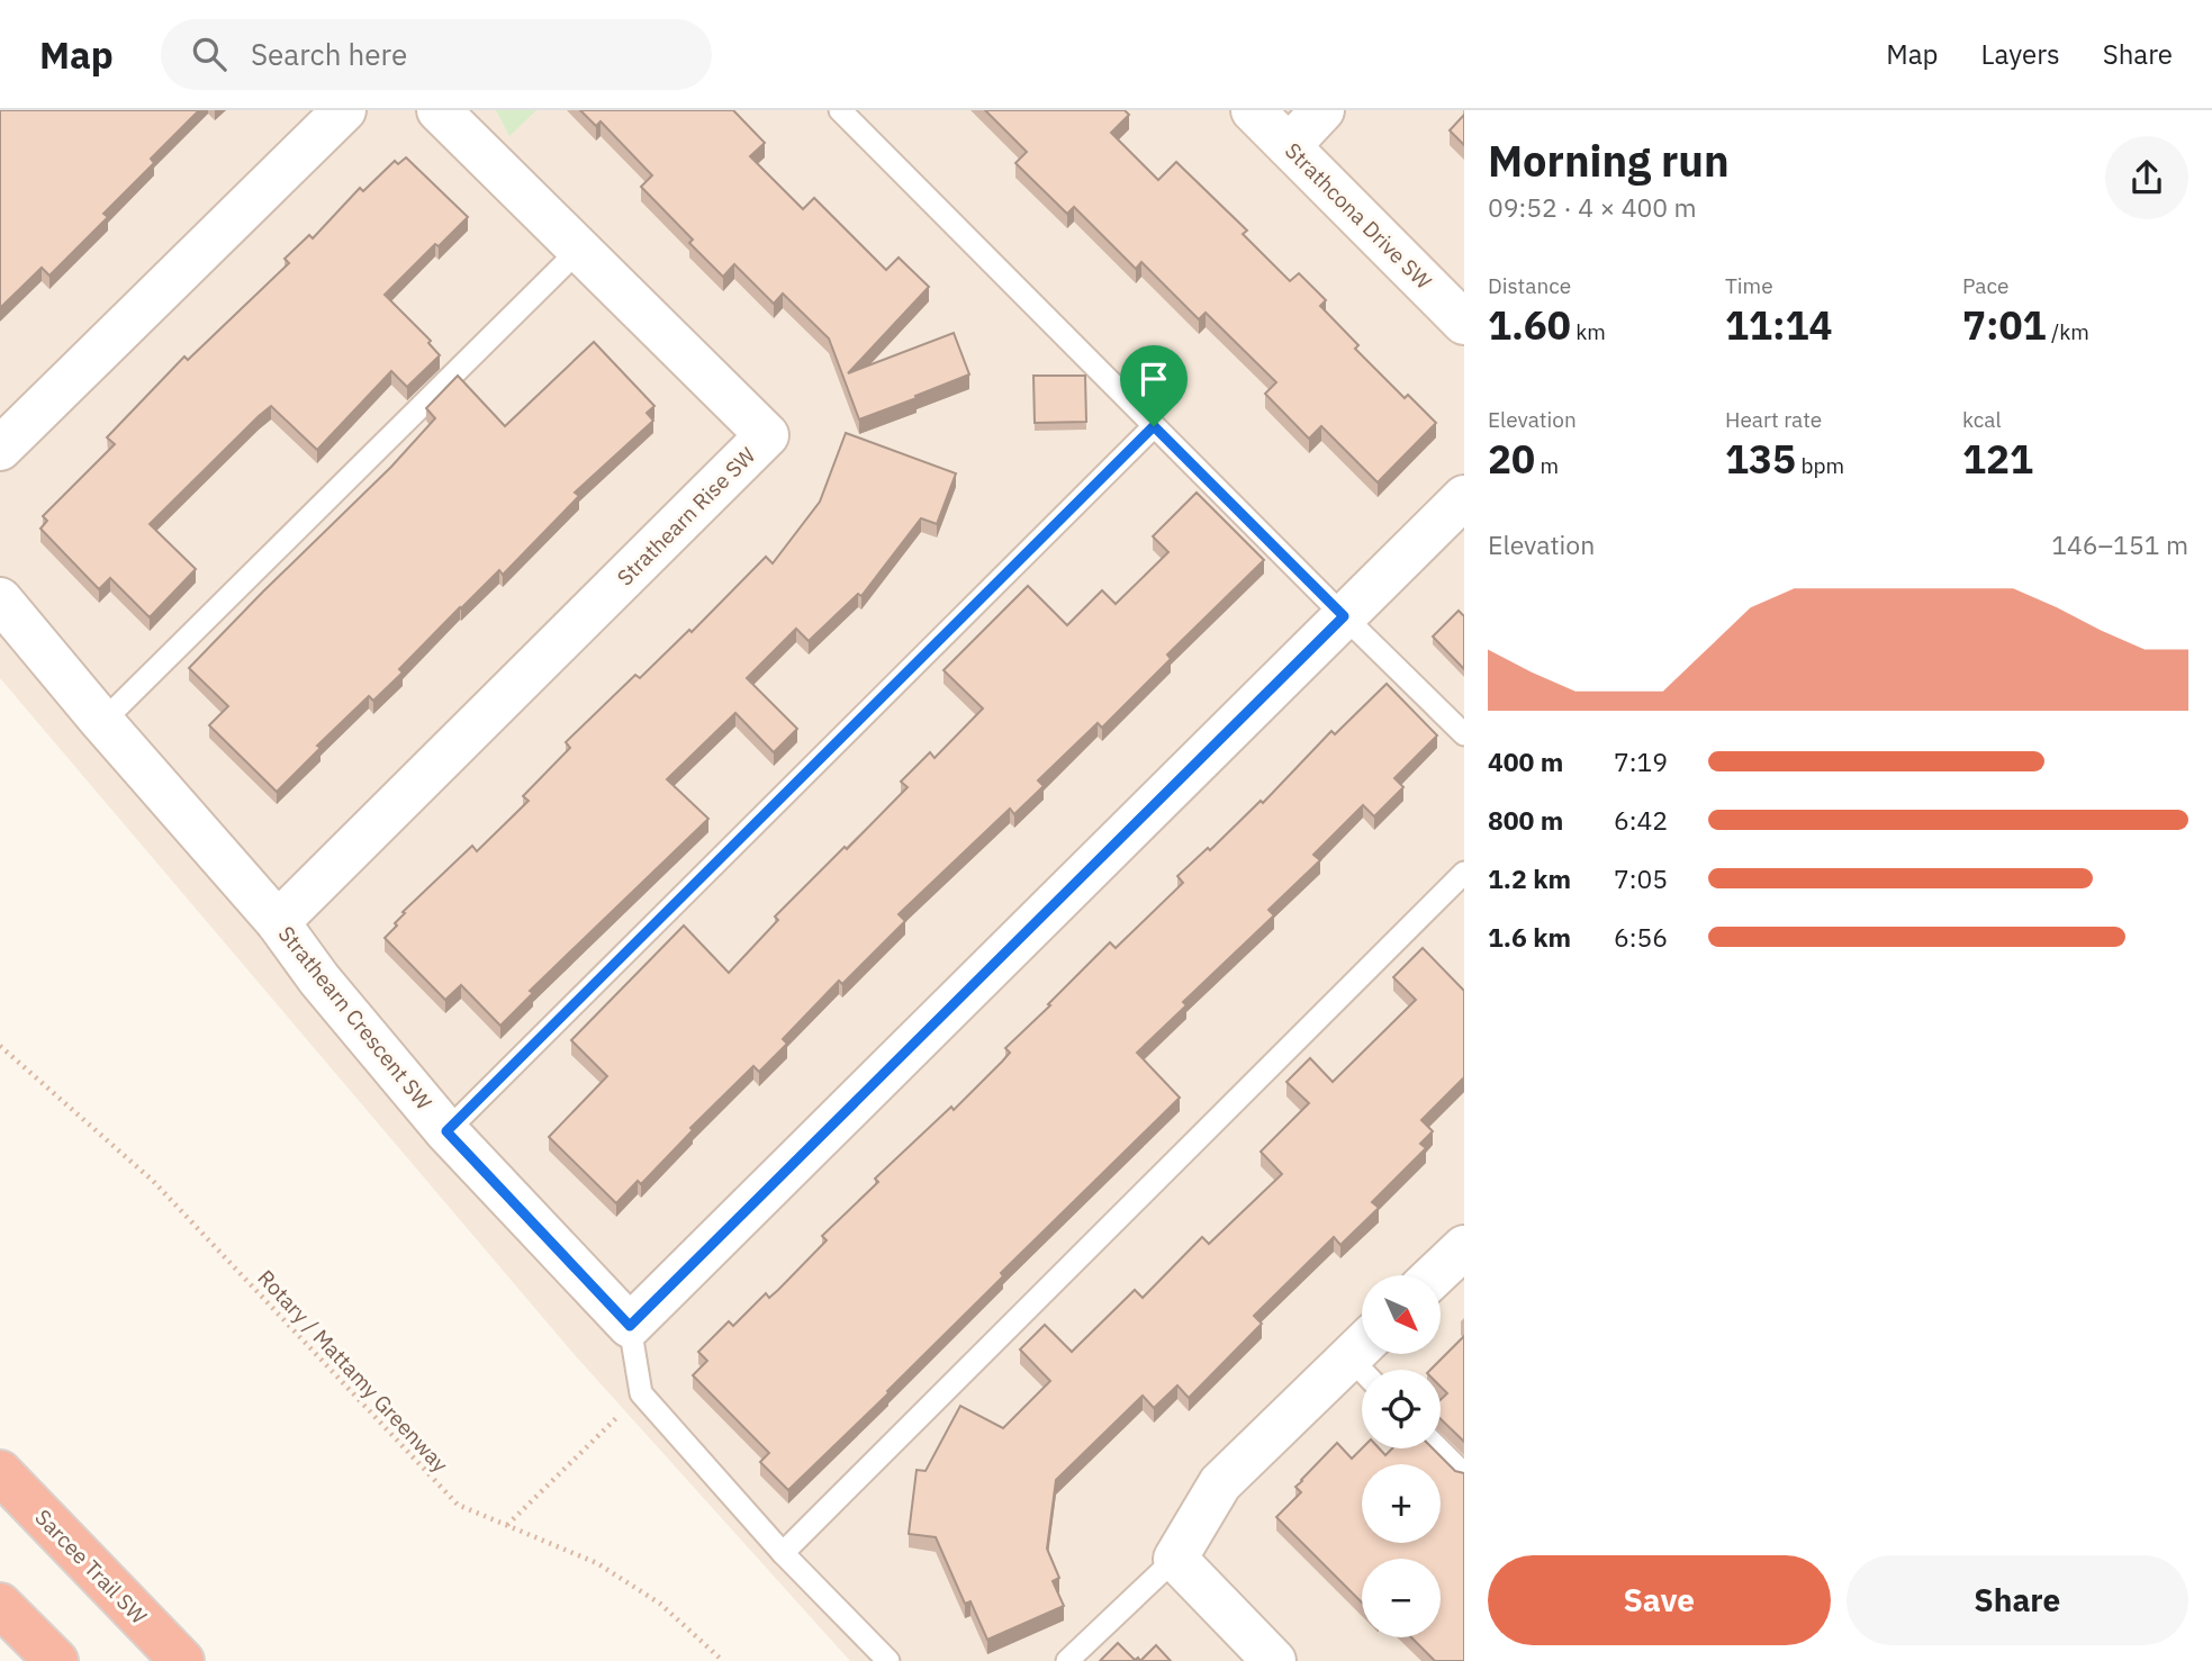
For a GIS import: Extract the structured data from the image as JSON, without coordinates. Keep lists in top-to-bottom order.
{
  "streets": {
    "highway": ["Sarcee Trail SW"],
    "street": ["Strathcona Drive SW", "Strathearn Rise SW", "Strathearn Crescent SW"],
    "path": ["Rotary / Mattamy Greenway"]
  },
  "crossings": [
    ["Strathearn Rise SW", "Strathearn Crescent SW"]
  ],
  "north": "bottom right",
  "page": {
    "header": "Map",
    "search": "Search here",
    "nav": ["Map", "Layers", "Share"],
    "heading": ["Morning run", "09:52 · 4 × 400 m"],
    "stats": [
      ["Distance", "1.60 km"],
      ["Time", "11:14"],
      ["Pace", "7:01 /km"],
      ["Elevation", "20 m"],
      ["Heart rate", "135 bpm"],
      ["kcal", "121"]
    ],
    "chart": ["Elevation", "146–151 m"],
    "list": [
      {
        "name": "400 m",
        "note": "7:19"
      },
      {
        "name": "800 m",
        "note": "6:42"
      },
      {
        "name": "1.2 km",
        "note": "7:05"
      },
      {
        "name": "1.6 km",
        "note": "6:56"
      }
    ],
    "map_buttons": ["+", "−"],
    "buttons": ["Save", "Share"]
  }
}
